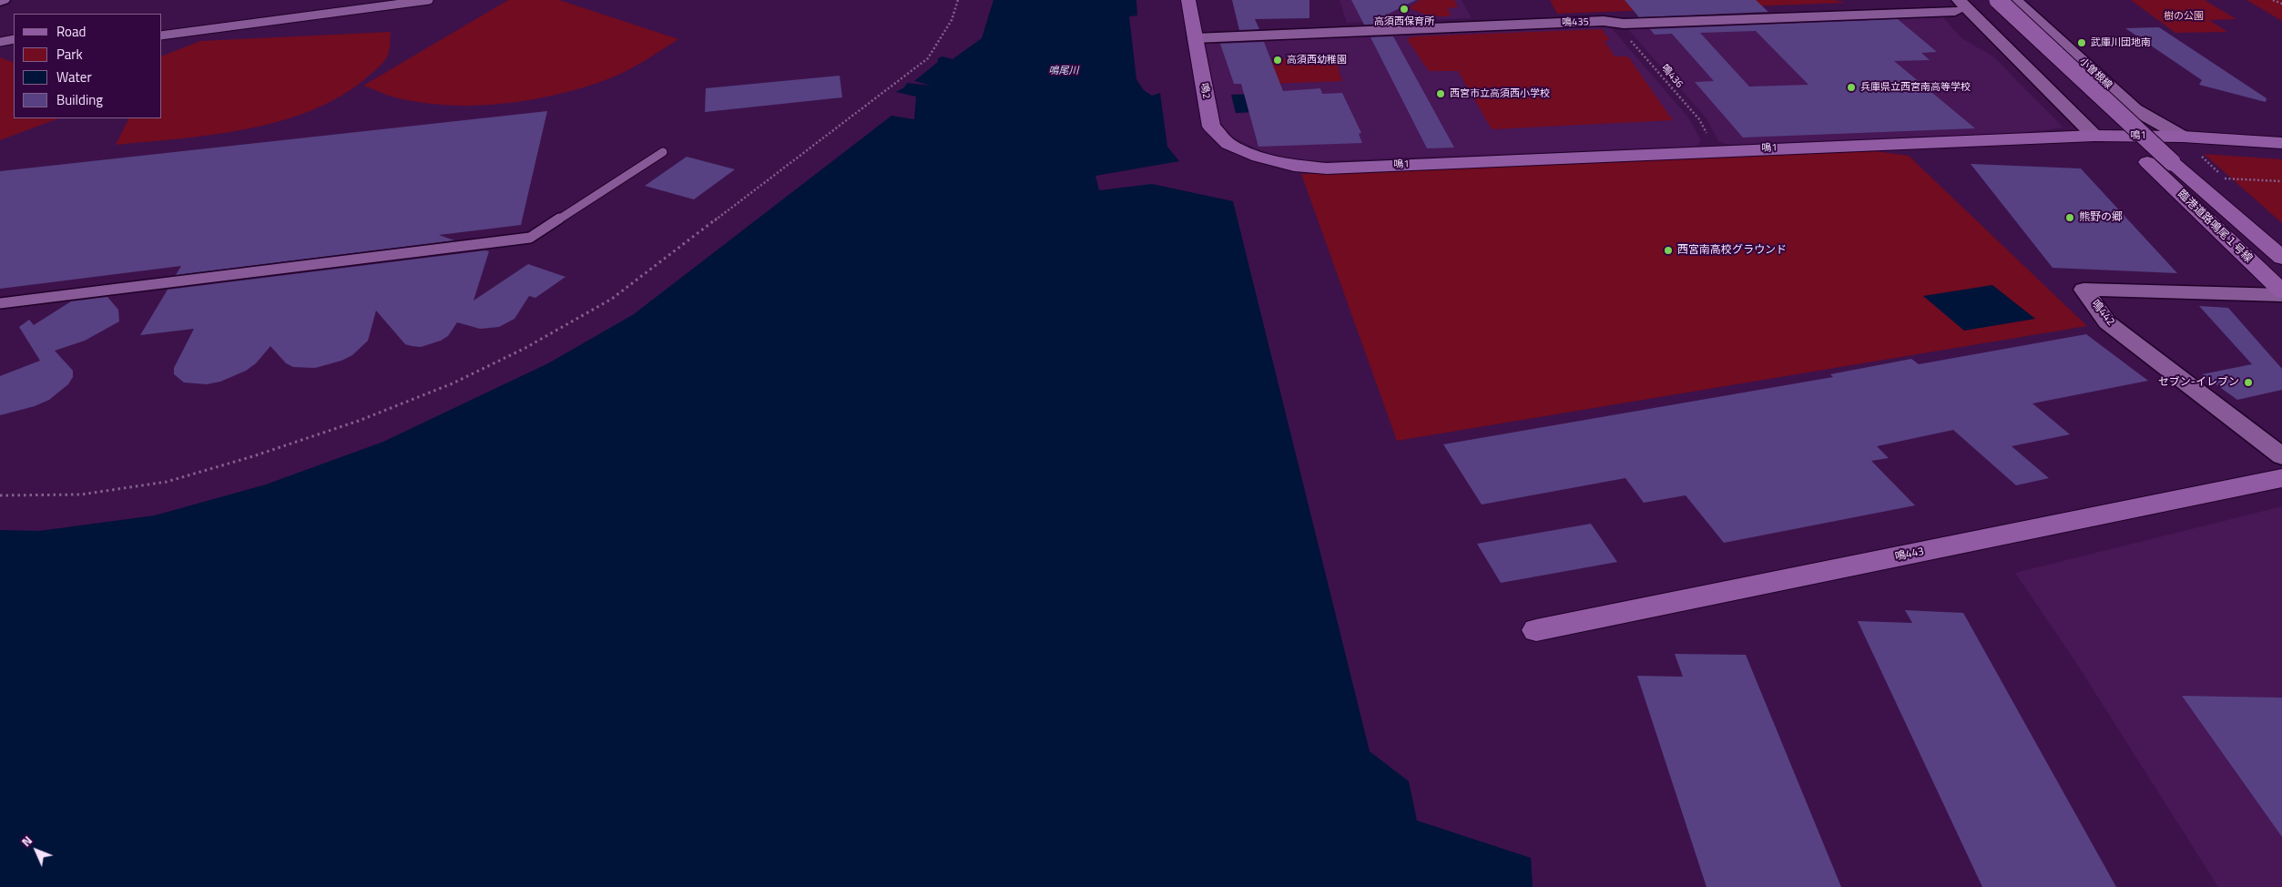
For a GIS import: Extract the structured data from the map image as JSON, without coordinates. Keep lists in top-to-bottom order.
{
  "streets": {
    "street": [
      "鳴435",
      "小曽根線",
      "鳴2",
      "鳴1",
      "臨港道路鳴尾１号線",
      "鳴442",
      "鳴443"
    ],
    "path": ["鳴436"]
  },
  "crossings": [
    ["鳴435", "鳴436"],
    ["鳴435", "鳴2"],
    ["小曽根線", "鳴1"],
    ["鳴436", "鳴1"],
    ["鳴2", "鳴1"]
  ],
  "water": ["鳴尾川"],
  "parks": ["樹の公園"],
  "places": [
    "高須西保育所",
    "武庫川団地南",
    "高須西幼稚園",
    "兵庫県立西宮南高等学校",
    "西宮市立高須西小学校",
    "熊野の郷",
    "西宮南高校グラウンド",
    "セブン-イレブン"
  ],
  "legend": [
    "Road",
    "Park",
    "Water",
    "Building"
  ],
  "north": "top left"
}
